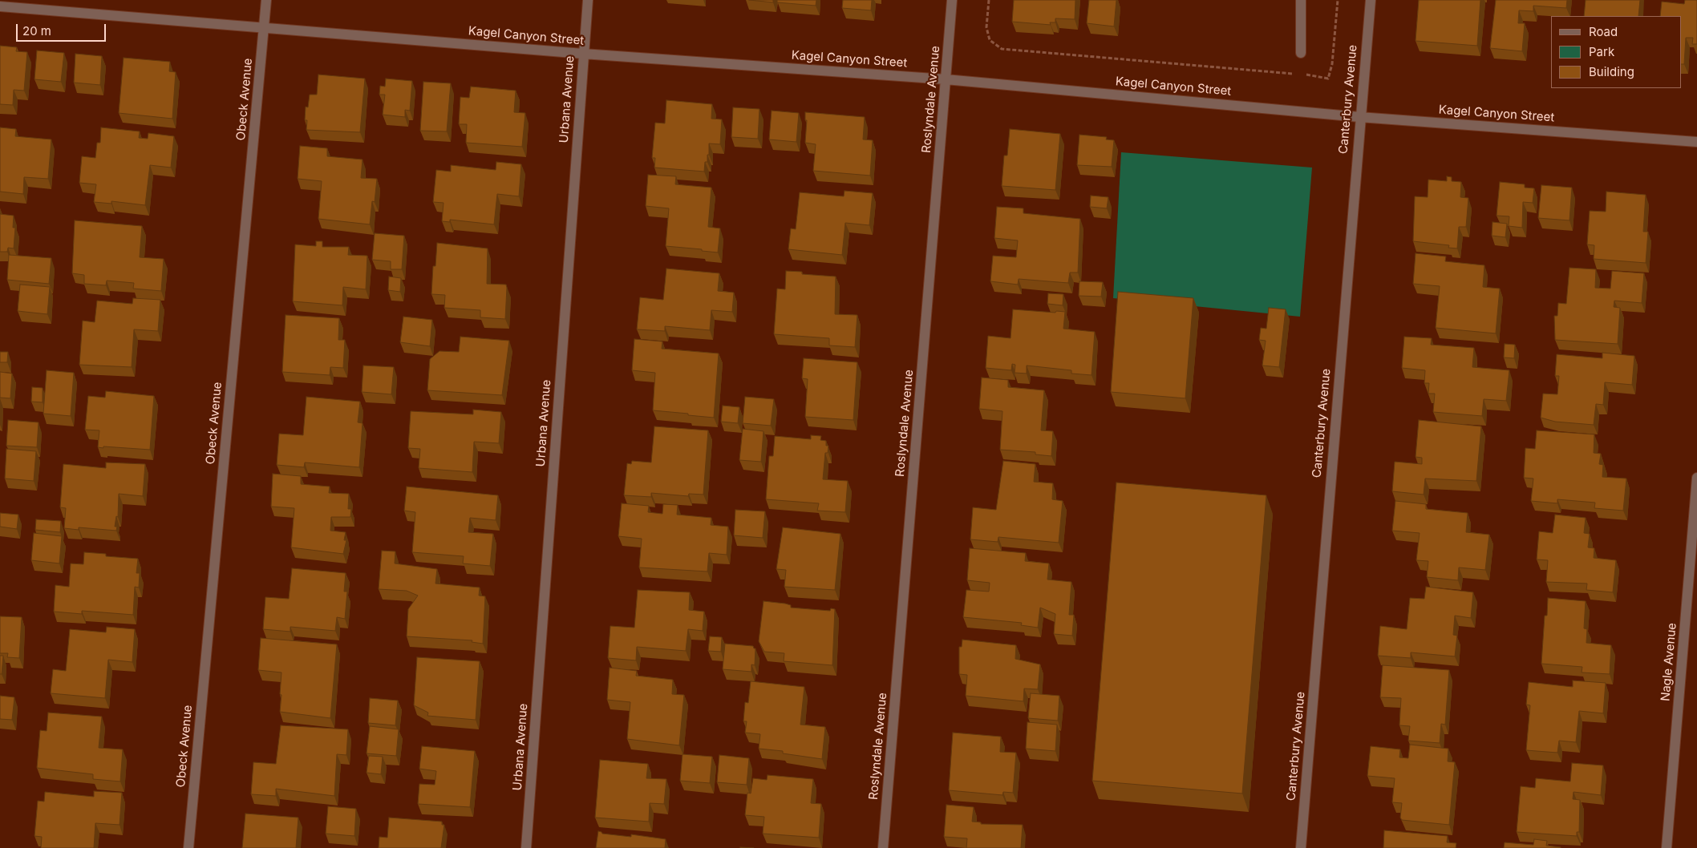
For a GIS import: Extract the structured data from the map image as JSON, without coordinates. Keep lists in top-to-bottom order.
{
  "streets": {
    "street": [
      "Kagel Canyon Street",
      "Obeck Avenue",
      "Urbana Avenue",
      "Roslyndale Avenue",
      "Canterbury Avenue",
      "Nagle Avenue"
    ]
  },
  "crossings": [
    ["Kagel Canyon Street", "Obeck Avenue"],
    ["Kagel Canyon Street", "Urbana Avenue"],
    ["Kagel Canyon Street", "Roslyndale Avenue"],
    ["Kagel Canyon Street", "Canterbury Avenue"]
  ],
  "legend": ["Road", "Park", "Building"],
  "scale_bar": "20 m"
}
